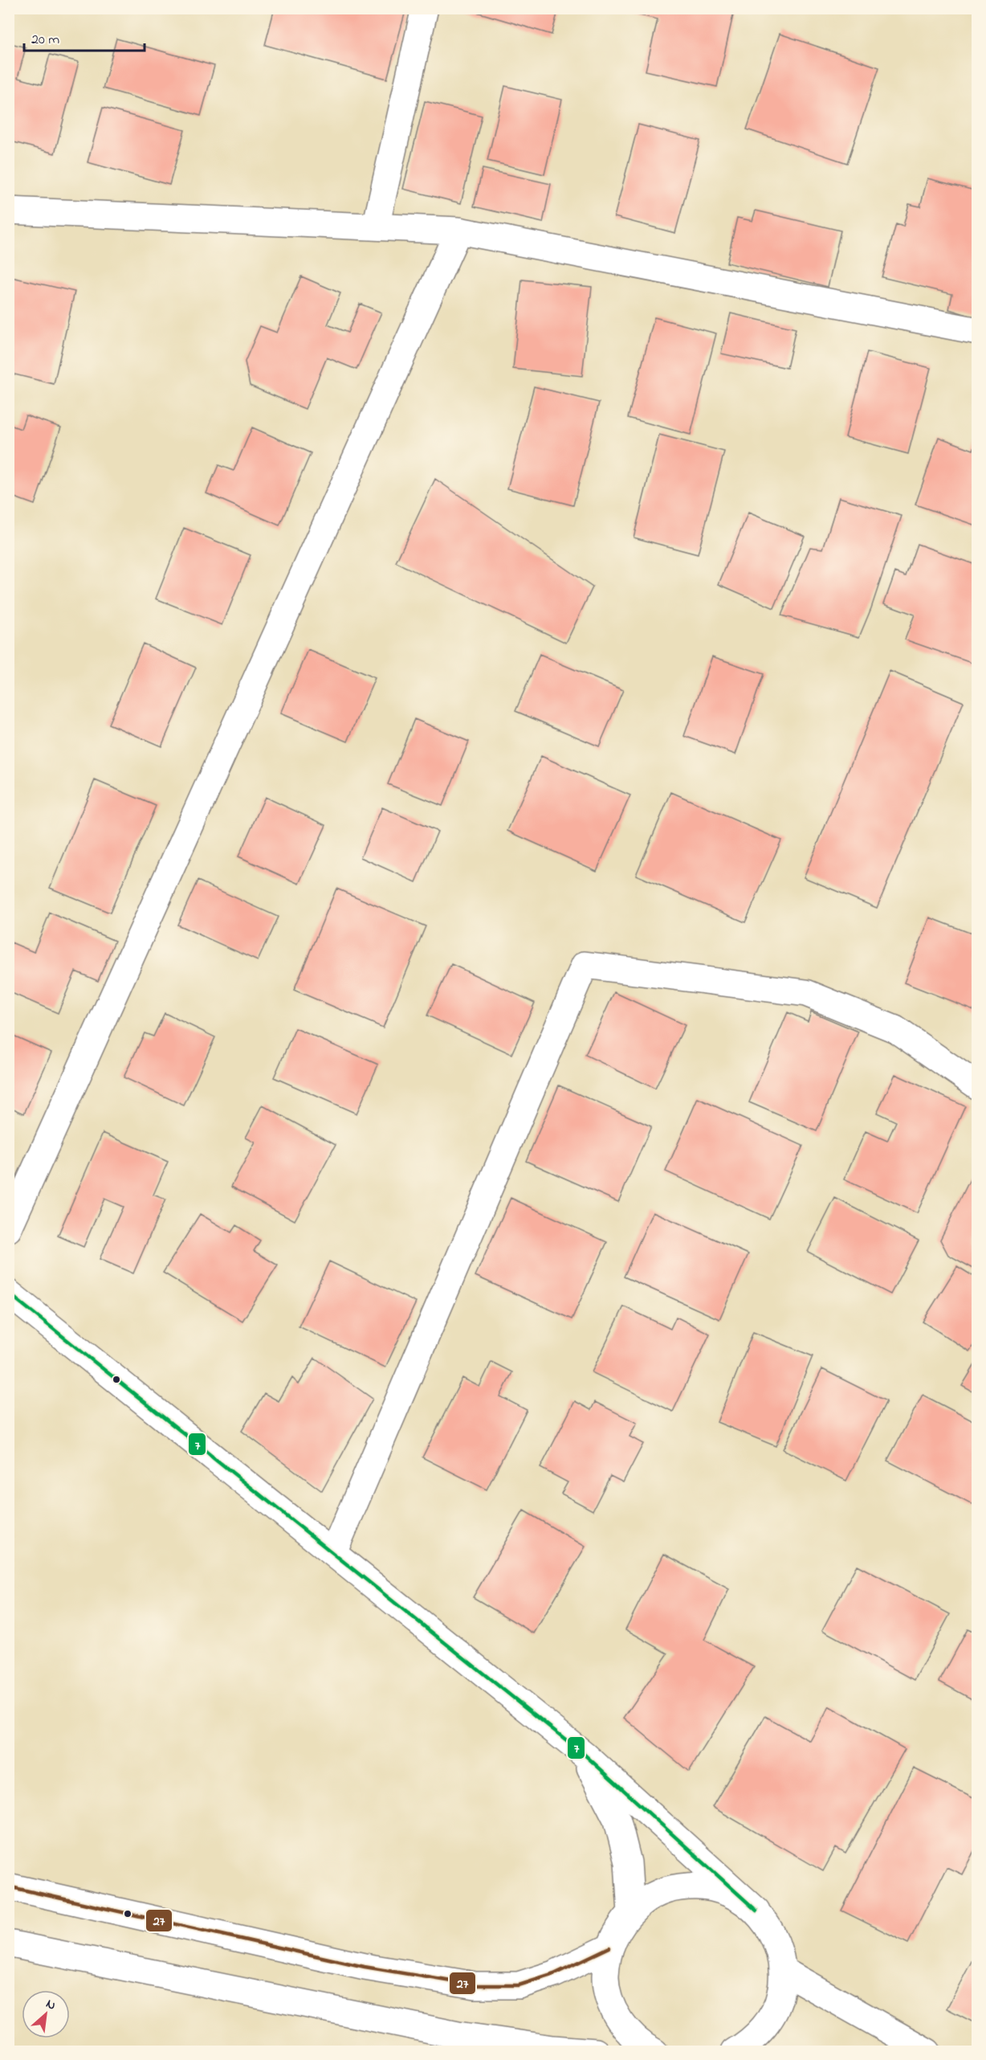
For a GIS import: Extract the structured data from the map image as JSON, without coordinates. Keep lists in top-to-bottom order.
{
  "lines": ["transit line 7", "transit line 27"],
  "scale_bar": "20 m",
  "north": "top right"
}
